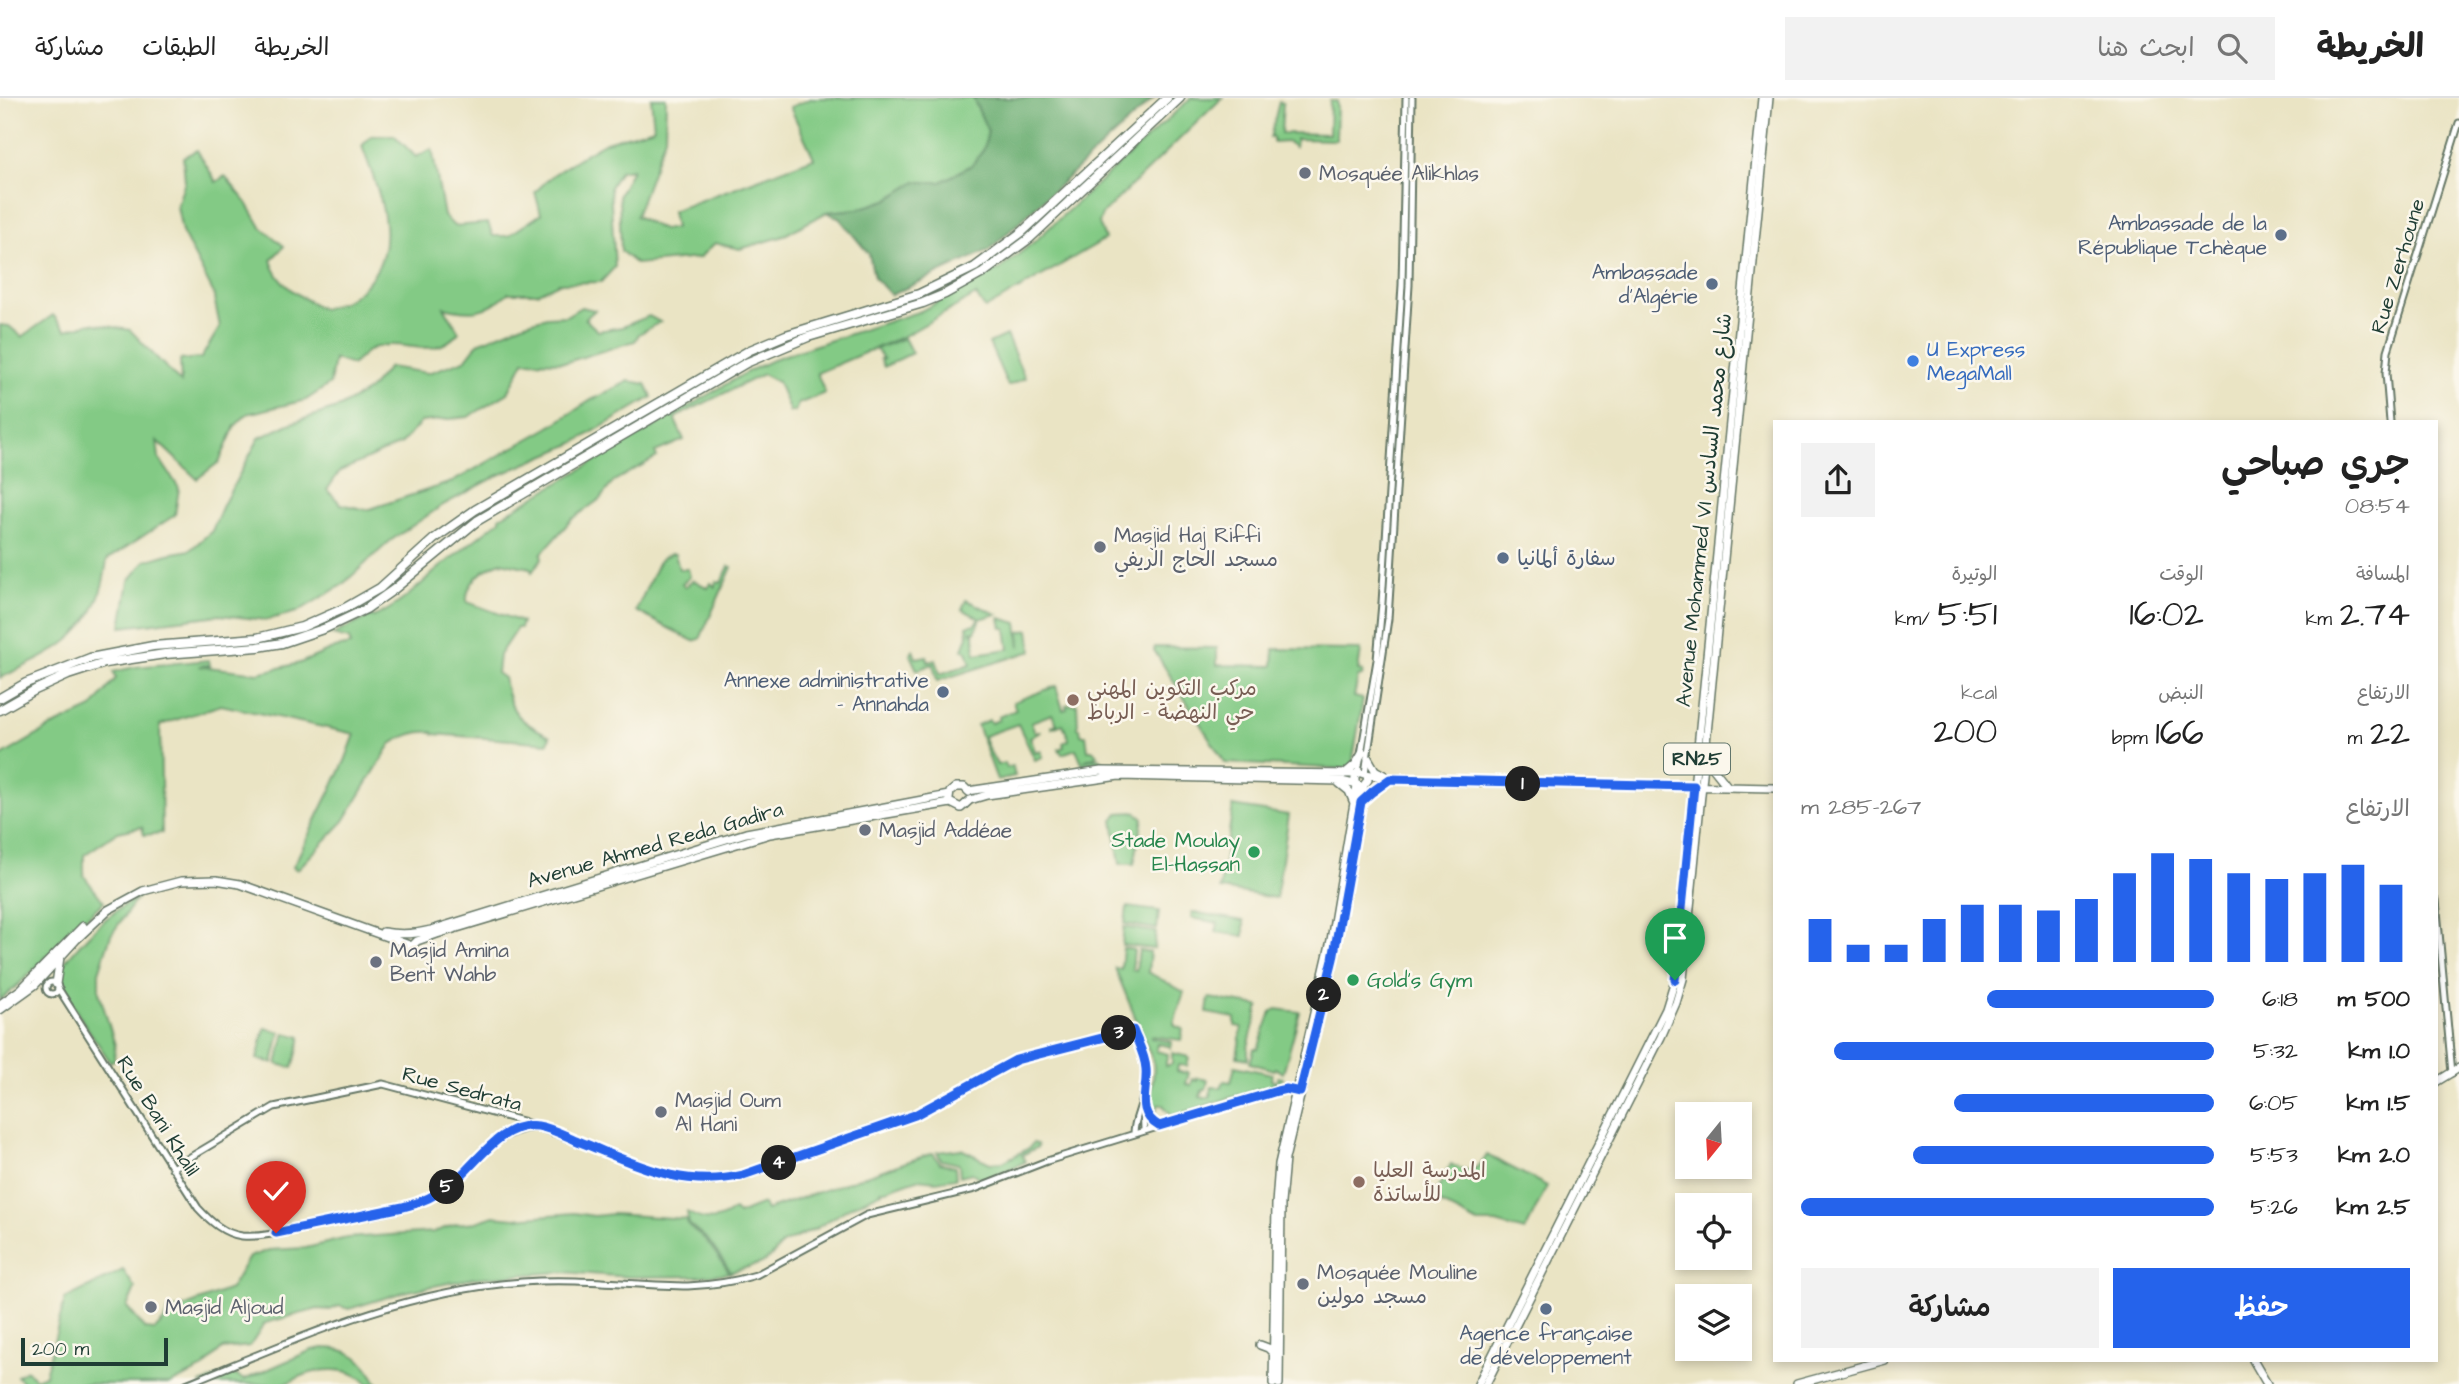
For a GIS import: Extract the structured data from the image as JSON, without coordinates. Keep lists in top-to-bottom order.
{
  "streets": {
    "main road": ["Avenue Mohammed VI شارع محمد السادس", "RN25", "Avenue Ahmed Reda Gadira"],
    "street": ["Rue Zerhoune", "Rue Sedrata", "Rue Bani Khalil"]
  },
  "crossings": [
    ["Rue Sedrata", "Rue Bani Khalil"]
  ],
  "places": [
    "Mosquée Alikhlas",
    "Ambassade de la République Tchèque",
    "Ambassade d'Algérie",
    "U Express MegaMall",
    "Masjid Haj Riffi مسجد الحاج الريفي",
    "سفارة ألمانيا",
    "Annexe administrative - Annahda",
    "مركب التكوين المهني حي النهضة - الرباط",
    "Masjid Addéae",
    "Stade Moulay El-Hassan",
    "Masjid Amina Bent Wahb",
    "Gold's Gym",
    "Masjid Oum Al Hani",
    "المدرسة العليا للأساتذة",
    "Mosquée Mouline مسجد مولين",
    "Masjid Aljoud",
    "Agence française de développement"
  ],
  "scale_bar": "200 m",
  "north": "bottom",
  "page": {
    "header": "الخريطة",
    "search": "ابحث هنا",
    "nav": ["الخريطة", "الطبقات", "مشاركة"],
    "heading": ["جري صباحي", "08:54"],
    "stats": [
      ["المسافة", "2.74 km"],
      ["الوقت", "16:02"],
      ["الوتيرة", "5:51 /km"],
      ["الارتفاع", "22 m"],
      ["النبض", "166 bpm"],
      ["kcal", "200"]
    ],
    "pins": [
      "1",
      "2",
      "3",
      "4",
      "5"
    ],
    "chart": ["الارتفاع", "267–285 m"],
    "list": [
      {
        "name": "500 m",
        "note": "6:18"
      },
      {
        "name": "1.0 km",
        "note": "5:32"
      },
      {
        "name": "1.5 km",
        "note": "6:05"
      },
      {
        "name": "2.0 km",
        "note": "5:53"
      },
      {
        "name": "2.5 km",
        "note": "5:26"
      }
    ],
    "buttons": ["حفظ", "مشاركة"],
    "scale": "200 m"
  }
}
